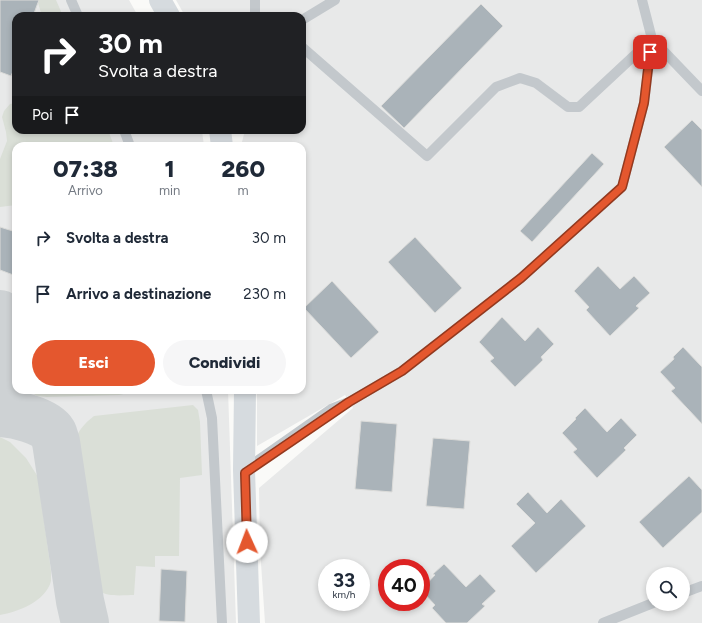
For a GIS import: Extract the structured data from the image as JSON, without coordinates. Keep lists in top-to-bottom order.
{
  "page": {
    "turn": ["30 m", "Svolta a destra"],
    "then": "Poi",
    "eta": [
      "07:38",
      "Arrivo",
      "1",
      "min",
      "260",
      "m"
    ],
    "list": [
      {
        "name": "Svolta a destra",
        "value": "30 m"
      },
      {
        "name": "Arrivo a destinazione",
        "value": "230 m"
      }
    ],
    "buttons": ["Esci", "Condividi"],
    "speed": "33 km/h",
    "limit": "40"
  }
}
